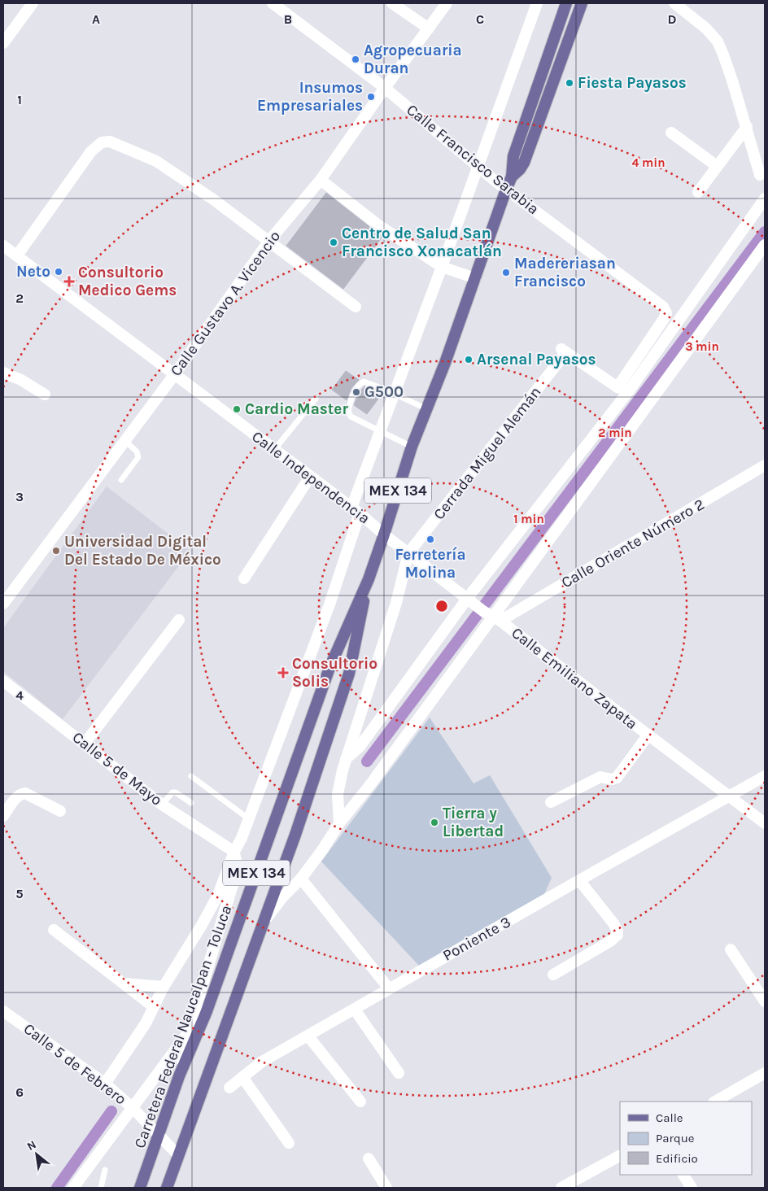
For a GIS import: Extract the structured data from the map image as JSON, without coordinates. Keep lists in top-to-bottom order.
{
  "streets": {
    "main road": ["MEX 134", "Carretera Federal Naucalpan - Toluca"],
    "street": [
      "Calle Francisco Sarabia",
      "Calle Gustavo A. Vicencio",
      "Cerrada Miguel Alemán",
      "Calle Independencia",
      "Calle Oriente Número 2",
      "Calle Emiliano Zapata",
      "Calle 5 de Mayo",
      "Poniente 3",
      "Calle 5 de Febrero"
    ]
  },
  "crossings": [
    ["Calle Francisco Sarabia", "Calle Gustavo A. Vicencio"],
    ["Calle Francisco Sarabia", "Cerrada Miguel Alemán"],
    ["Calle Francisco Sarabia", "Carretera Federal Naucalpan - Toluca"],
    ["Calle Gustavo A. Vicencio", "Calle Independencia"],
    ["Cerrada Miguel Alemán", "Calle Emiliano Zapata"],
    ["Calle Independencia", "Calle Emiliano Zapata"],
    ["Calle Independencia", "Carretera Federal Naucalpan - Toluca"],
    ["Calle Oriente Número 2", "Calle Emiliano Zapata"],
    ["Calle Emiliano Zapata", "Poniente 3"],
    ["Calle Emiliano Zapata", "Carretera Federal Naucalpan - Toluca"],
    ["Carretera Federal Naucalpan - Toluca", "Calle 5 de Febrero"]
  ],
  "places": {
    "other": [
      "Agropecuaria Duran",
      "Fiesta Payasos",
      "Insumos Empresariales",
      "Centro de Salud San Francisco Xonacatlán",
      "Neto",
      "Madereriasan Francisco",
      "Arsenal Payasos",
      "G500",
      "Cardio Master",
      "Ferretería Molina",
      "Universidad Digital Del Estado De México",
      "Tierra y Libertad"
    ],
    "health": ["Consultorio Medico Gems", "Consultorio Solis"]
  },
  "legend": ["Calle", "Parque", "Edificio"],
  "north": "top left",
  "grid": {
    "columns": [
      "A",
      "B",
      "C",
      "D"
    ],
    "rows": [
      "1",
      "2",
      "3",
      "4",
      "5",
      "6"
    ]
  },
  "rings": [
    "4 min",
    "3 min",
    "2 min",
    "1 min"
  ]
}
